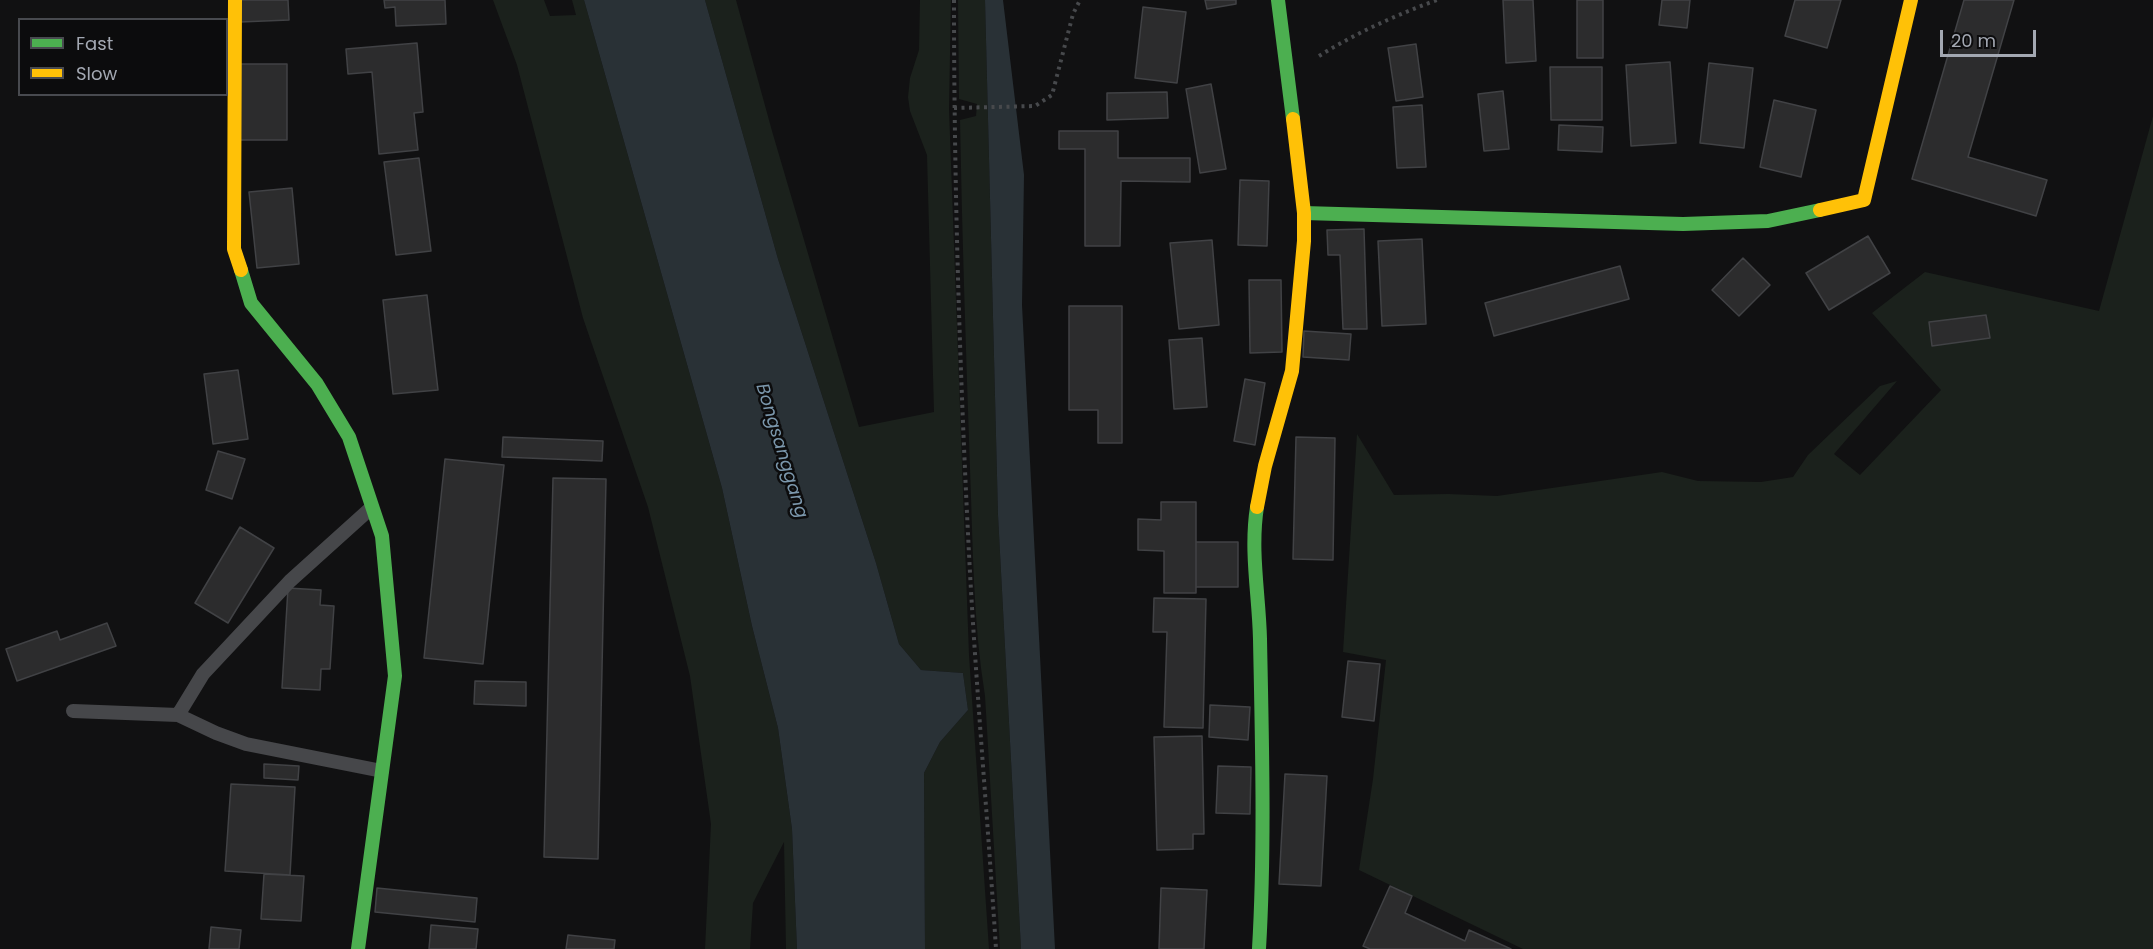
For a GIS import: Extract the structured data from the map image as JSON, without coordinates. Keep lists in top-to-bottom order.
{
  "water": ["Bongsanggang"],
  "legend": ["Fast", "Slow"],
  "scale_bar": "20 m"
}
